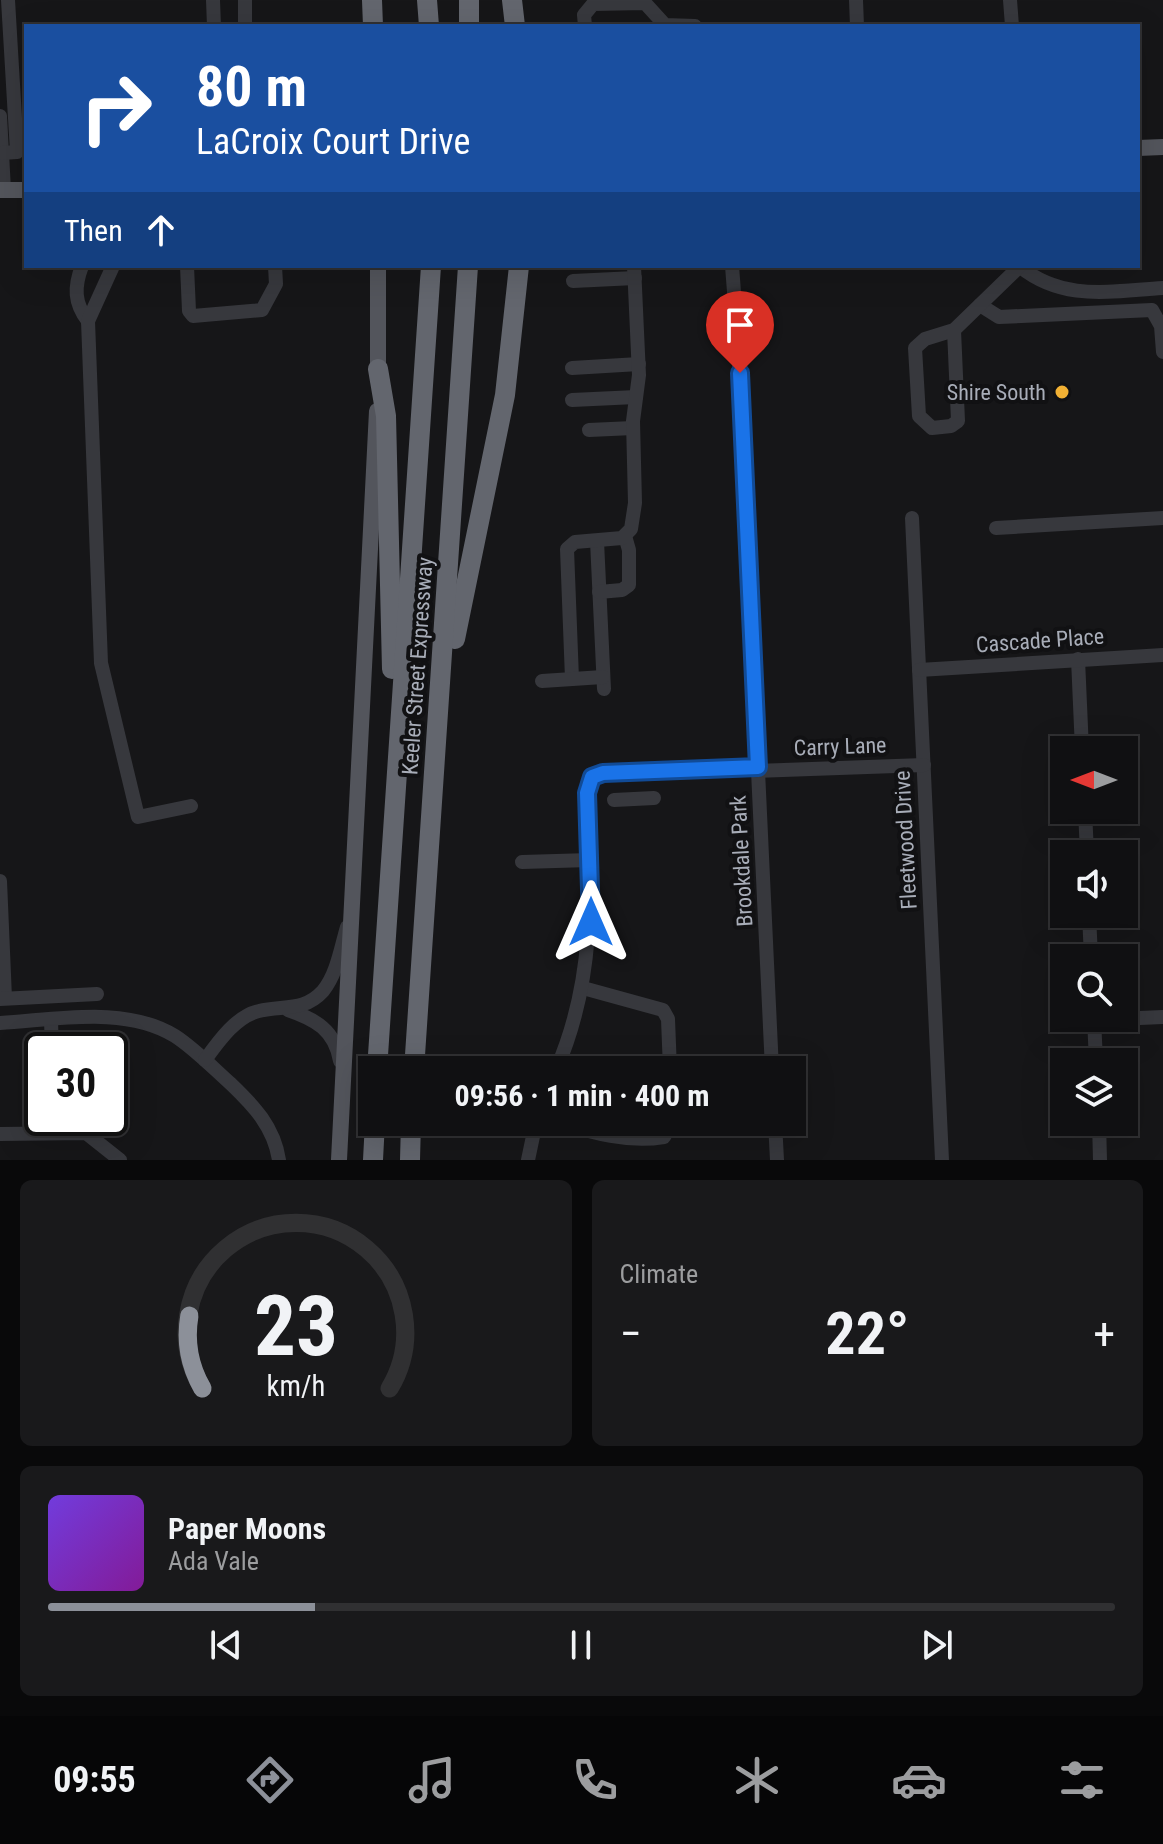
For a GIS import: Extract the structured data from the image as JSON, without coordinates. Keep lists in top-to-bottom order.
{
  "streets": {
    "highway": ["Keeler Street Expressway"],
    "street": [
      "Cascade Place",
      "Carry Lane",
      "Fleetwood Drive",
      "Brookdale Park"
    ]
  },
  "crossings": [
    ["Cascade Place", "Fleetwood Drive"],
    ["Carry Lane", "Fleetwood Drive"],
    ["Carry Lane", "Brookdale Park"]
  ],
  "places": ["Shire South"],
  "north": "left",
  "page": {
    "turn": ["80 m", "LaCroix Court Drive"],
    "then": "Then",
    "limit": "30",
    "trip": "09:56 · 1 min · 400 m",
    "tile": "Climate",
    "heat": ["−", "22°", "+"],
    "song": ["Paper Moons", "Ada Vale"],
    "tabs": "09:55",
    "gauge": ["23", "km/h"]
  }
}
